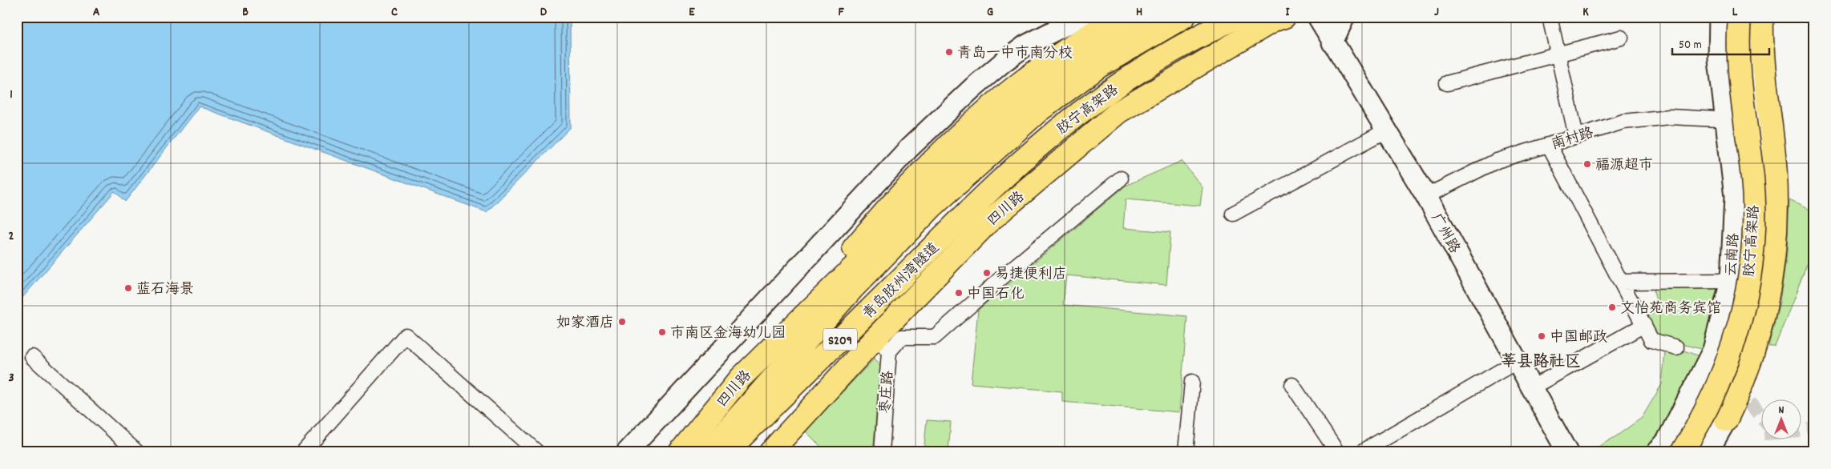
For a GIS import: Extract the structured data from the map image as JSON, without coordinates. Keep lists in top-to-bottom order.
{
  "streets": {
    "main road": [
      "胶宁高架路",
      "四川路",
      "青岛胶州湾隧道",
      "S209"
    ],
    "street": [
      "南村路",
      "广州路",
      "云南路",
      "枣庄路"
    ]
  },
  "crossings": [
    ["胶宁高架路", "青岛胶州湾隧道"],
    ["南村路", "广州路"],
    ["南村路", "云南路"],
    ["四川路", "枣庄路"]
  ],
  "districts": ["莘县路社区"],
  "places": [
    "青岛一中市南分校",
    "福源超市",
    "易捷便利店",
    "蓝石海景",
    "中国石化",
    "文怡苑商务宾馆",
    "如家酒店",
    "市南区金海幼儿园",
    "中国邮政"
  ],
  "scale_bar": "50 m",
  "north": "top",
  "grid": {
    "columns": [
      "A",
      "B",
      "C",
      "D",
      "E",
      "F",
      "G",
      "H",
      "I",
      "J",
      "K",
      "L"
    ],
    "rows": ["1", "2", "3"]
  }
}
